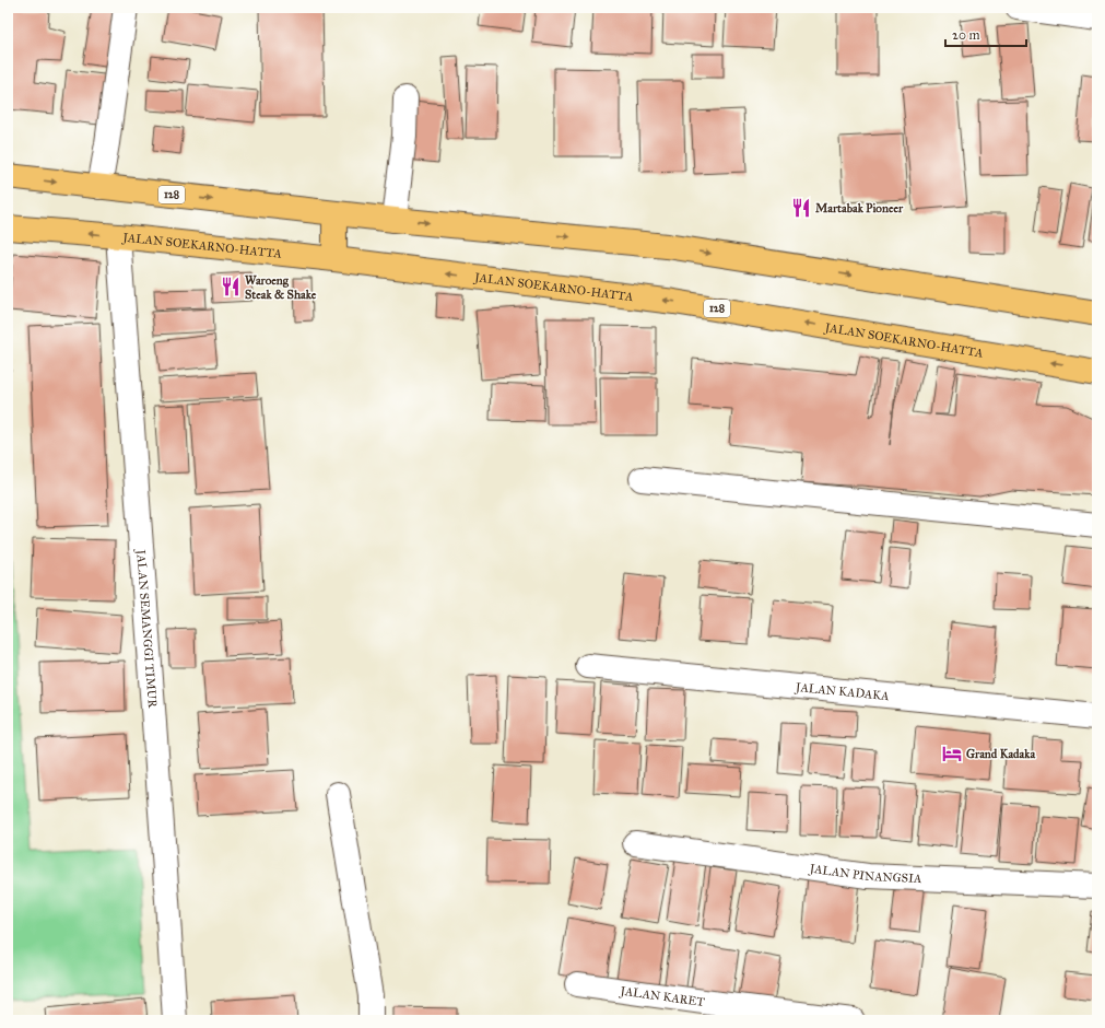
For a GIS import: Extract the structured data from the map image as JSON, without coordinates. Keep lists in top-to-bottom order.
{
  "streets": {
    "main road": ["128", "JALAN SOEKARNO-HATTA"],
    "street": [
      "JALAN SEMANGGI TIMUR",
      "JALAN KADAKA",
      "JALAN PINANGSIA",
      "JALAN KARET"
    ]
  },
  "crossings": [
    ["JALAN SOEKARNO-HATTA", "JALAN SEMANGGI TIMUR"]
  ],
  "places": {
    "restaurant": ["Martabak Pioneer", "Waroeng Steak & Shake"],
    "hotel": ["Grand Kadaka"]
  },
  "scale_bar": "20 m"
}
